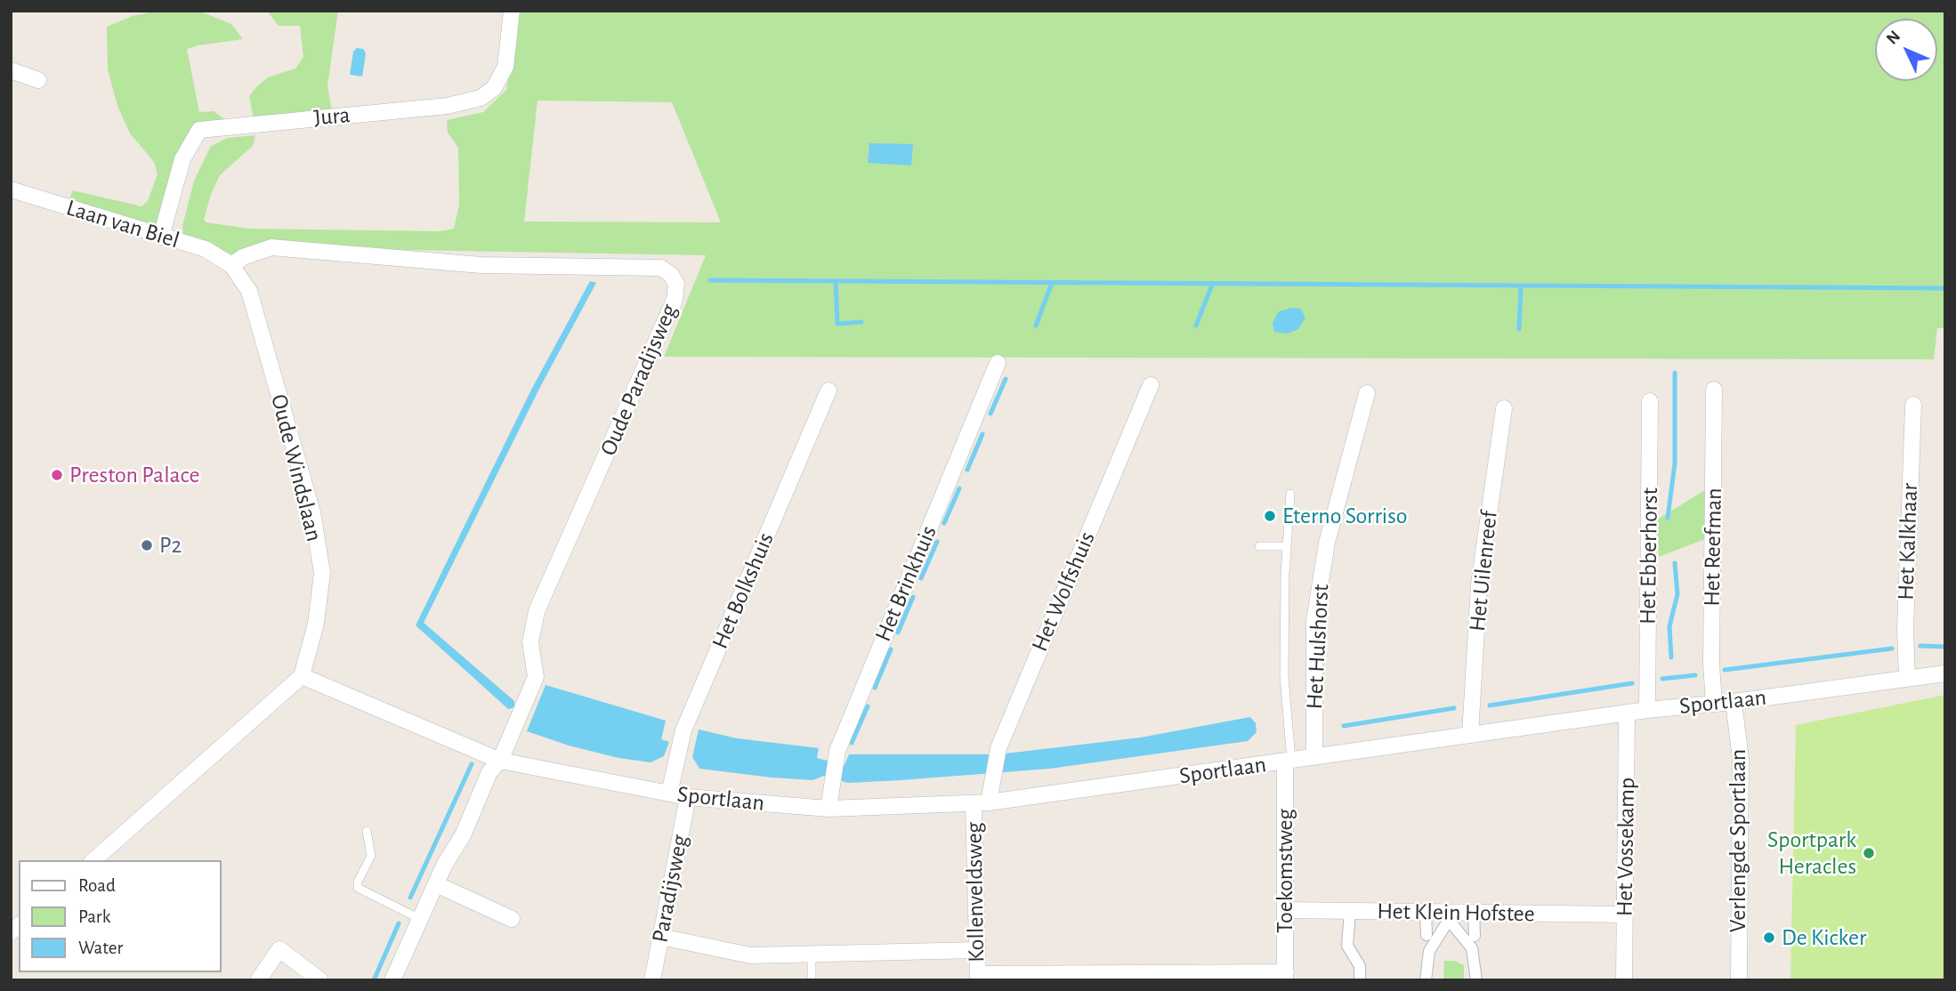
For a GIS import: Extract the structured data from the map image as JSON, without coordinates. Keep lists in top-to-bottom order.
{
  "streets": {
    "street": [
      "Jura",
      "Laan van Biel",
      "Oude Paradijsweg",
      "Oude Windslaan",
      "Het Kalkhaar",
      "Het Reefman",
      "Het Ebberhorst",
      "Het Uilenreef",
      "Het Brinkhuis",
      "Het Bolkshuis",
      "Het Wolfshuis",
      "Het Hulshorst",
      "Sportlaan",
      "Verlengde Sportlaan",
      "Het Vossekamp",
      "Toekomstweg",
      "Paradijsweg",
      "Kollenveldsweg",
      "Het Klein Hofstee"
    ]
  },
  "crossings": [
    ["Jura", "Laan van Biel"],
    ["Laan van Biel", "Oude Paradijsweg"],
    ["Laan van Biel", "Oude Windslaan"],
    ["Oude Paradijsweg", "Oude Windslaan"],
    ["Oude Paradijsweg", "Sportlaan"],
    ["Het Kalkhaar", "Sportlaan"],
    ["Het Reefman", "Sportlaan"],
    ["Het Ebberhorst", "Sportlaan"],
    ["Het Uilenreef", "Sportlaan"],
    ["Het Brinkhuis", "Sportlaan"],
    ["Het Bolkshuis", "Sportlaan"],
    ["Het Wolfshuis", "Sportlaan"],
    ["Het Wolfshuis", "Kollenveldsweg"],
    ["Het Hulshorst", "Sportlaan"],
    ["Sportlaan", "Verlengde Sportlaan"],
    ["Sportlaan", "Het Vossekamp"],
    ["Sportlaan", "Toekomstweg"],
    ["Sportlaan", "Paradijsweg"],
    ["Sportlaan", "Kollenveldsweg"],
    ["Het Vossekamp", "Het Klein Hofstee"],
    ["Toekomstweg", "Het Klein Hofstee"]
  ],
  "places": [
    "Preston Palace",
    "Eterno Sorriso",
    "P2",
    "Sportpark Heracles",
    "De Kicker"
  ],
  "legend": ["Road", "Park", "Water"],
  "north": "top left"
}
